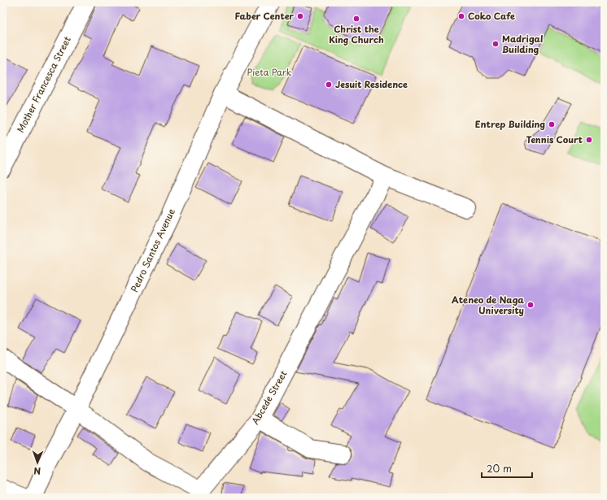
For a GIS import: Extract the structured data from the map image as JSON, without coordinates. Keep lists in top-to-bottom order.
{
  "streets": {
    "street": ["Mother Francesca Street", "Pedro Santos Avenue", "Abcede Street"]
  },
  "parks": ["Pieta Park"],
  "places": [
    "Faber Center",
    "Coko Cafe",
    "Christ the King Church",
    "Madrigal Building",
    "Jesuit Residence",
    "Entrep Building",
    "Tennis Court",
    "Ateneo de Naga University"
  ],
  "scale_bar": "20 m",
  "north": "bottom"
}
